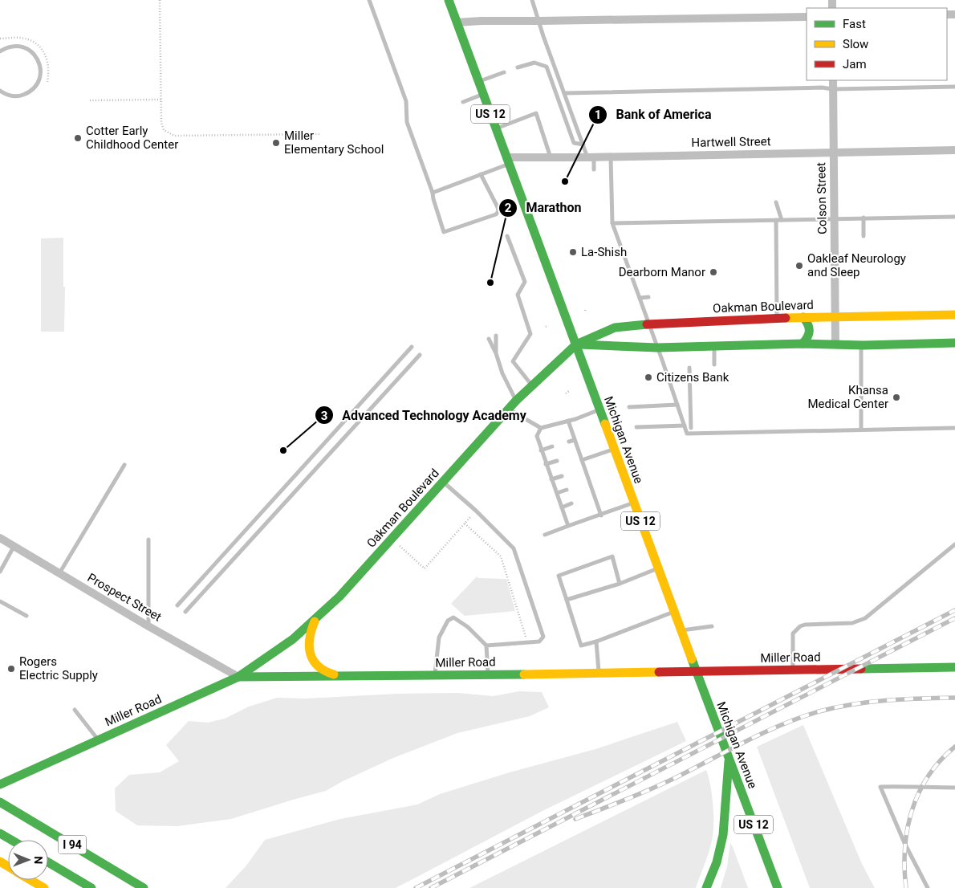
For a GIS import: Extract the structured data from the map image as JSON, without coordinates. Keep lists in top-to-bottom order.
{
  "streets": {
    "main road": [
      "US 12",
      "Oakman Boulevard",
      "Michigan Avenue",
      "Miller Road",
      "I 94"
    ],
    "street": ["Hartwell Street", "Colson Street", "Prospect Street"]
  },
  "crossings": [
    ["Hartwell Street", "Colson Street"],
    ["Hartwell Street", "Michigan Avenue"],
    ["Colson Street", "Oakman Boulevard"],
    ["Oakman Boulevard", "Michigan Avenue"],
    ["Oakman Boulevard", "Prospect Street"],
    ["Oakman Boulevard", "Miller Road"],
    ["Michigan Avenue", "Miller Road"],
    ["Prospect Street", "Miller Road"]
  ],
  "places": [
    "Cotter Early Childhood Center",
    "Miller Elementary School",
    "Bank of America",
    "La-Shish",
    "Oakleaf Neurology and Sleep",
    "Dearborn Manor",
    "Marathon",
    "Citizens Bank",
    "Khansa Medical Center",
    "Advanced Technology Academy",
    "Rogers Electric Supply"
  ],
  "legend": ["Fast", "Slow", "Jam"],
  "north": "right"
}
